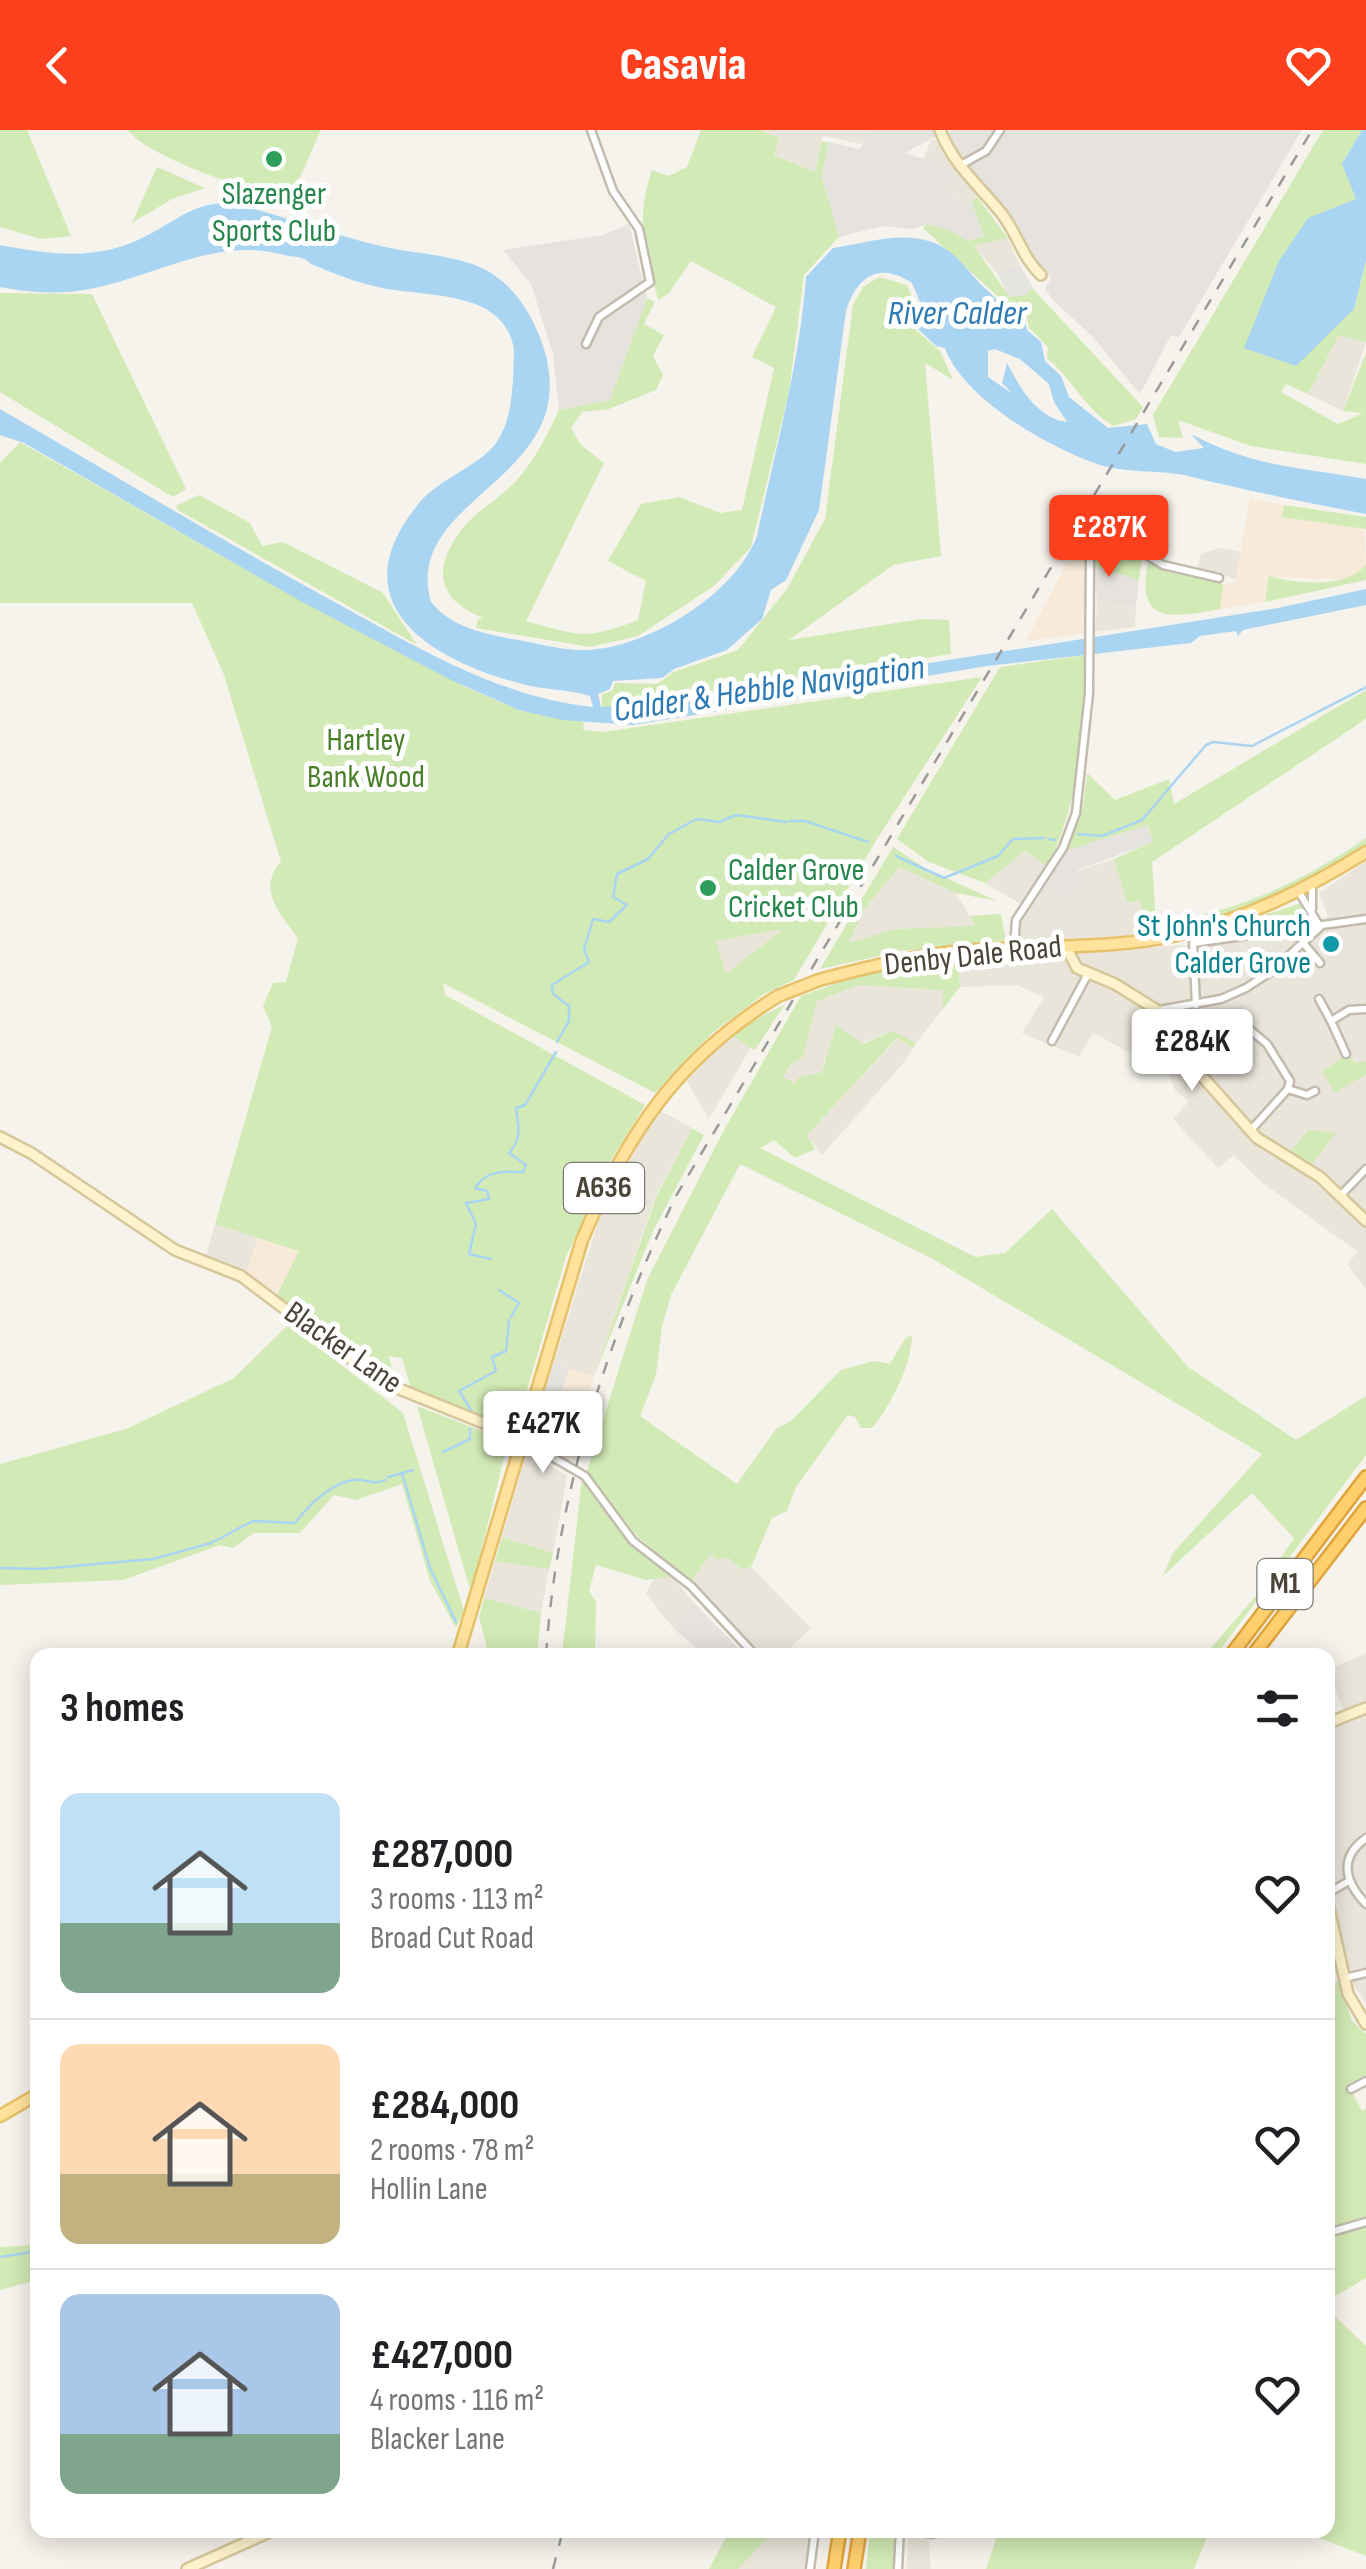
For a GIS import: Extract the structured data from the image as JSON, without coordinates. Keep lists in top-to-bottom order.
{
  "streets": {
    "highway": ["M1"],
    "main road": ["Denby Dale Road", "A636"],
    "street": ["Blacker Lane"]
  },
  "crossings": [
    ["Denby Dale Road", "Blacker Lane"]
  ],
  "water": ["River Calder", "Calder & Hebble Navigation"],
  "parks": ["Hartley Bank Wood"],
  "places": ["Slazenger Sports Club", "Calder Grove Cricket Club", "St John's Church Calder Grove"],
  "page": {
    "header": "Casavia",
    "price": ["£287K", "£284K", "£427K"],
    "heading": "3 homes",
    "list": [
      {
        "name": "£287,000",
        "note": "3 rooms · 113 m² · Broad Cut Road"
      },
      {
        "name": "£284,000",
        "note": "2 rooms · 78 m² · Hollin Lane"
      },
      {
        "name": "£427,000",
        "note": "4 rooms · 116 m² · Blacker Lane"
      }
    ]
  }
}
